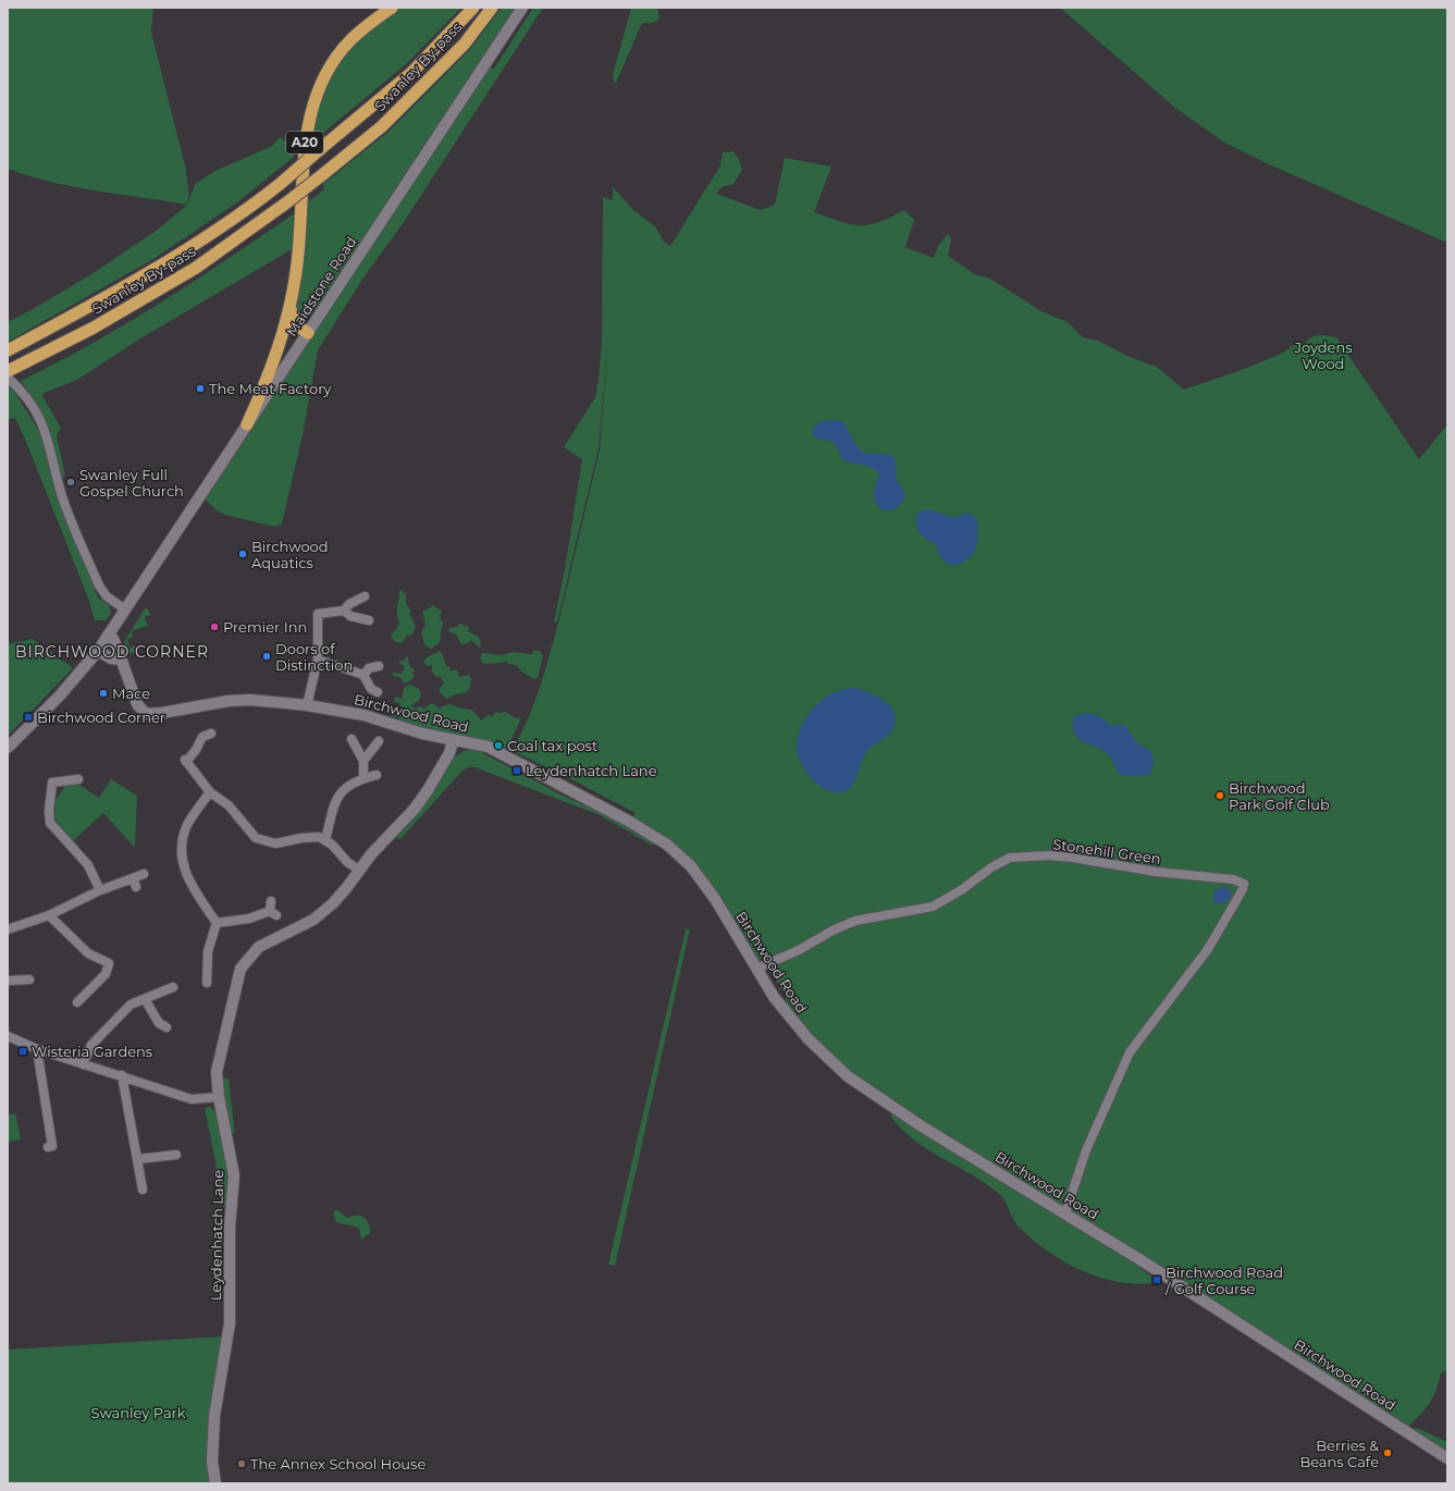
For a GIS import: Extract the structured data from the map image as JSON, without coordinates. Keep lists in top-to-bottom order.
{
  "streets": {
    "highway": ["Swanley By-pass", "A20"],
    "street": [
      "Maidstone Road",
      "Birchwood Road",
      "Stonehill Green",
      "Leydenhatch Lane"
    ]
  },
  "crossings": [
    ["A20", "Maidstone Road"],
    ["Maidstone Road", "Birchwood Road"],
    ["Birchwood Road", "Stonehill Green"],
    ["Birchwood Road", "Leydenhatch Lane"]
  ],
  "districts": ["BIRCHWOOD CORNER"],
  "parks": ["Joydens Wood", "Swanley Park"],
  "places": {
    "other": [
      "The Meat Factory",
      "Swanley Full Gospel Church",
      "Birchwood Aquatics",
      "Premier Inn",
      "Doors of Distinction",
      "Mace",
      "Coal tax post",
      "Birchwood Park Golf Club",
      "Berries & Beans Cafe",
      "The Annex School House"
    ],
    "transit": [
      "Birchwood Corner",
      "Leydenhatch Lane",
      "Wisteria Gardens",
      "Birchwood Road / Golf Course"
    ]
  }
}
